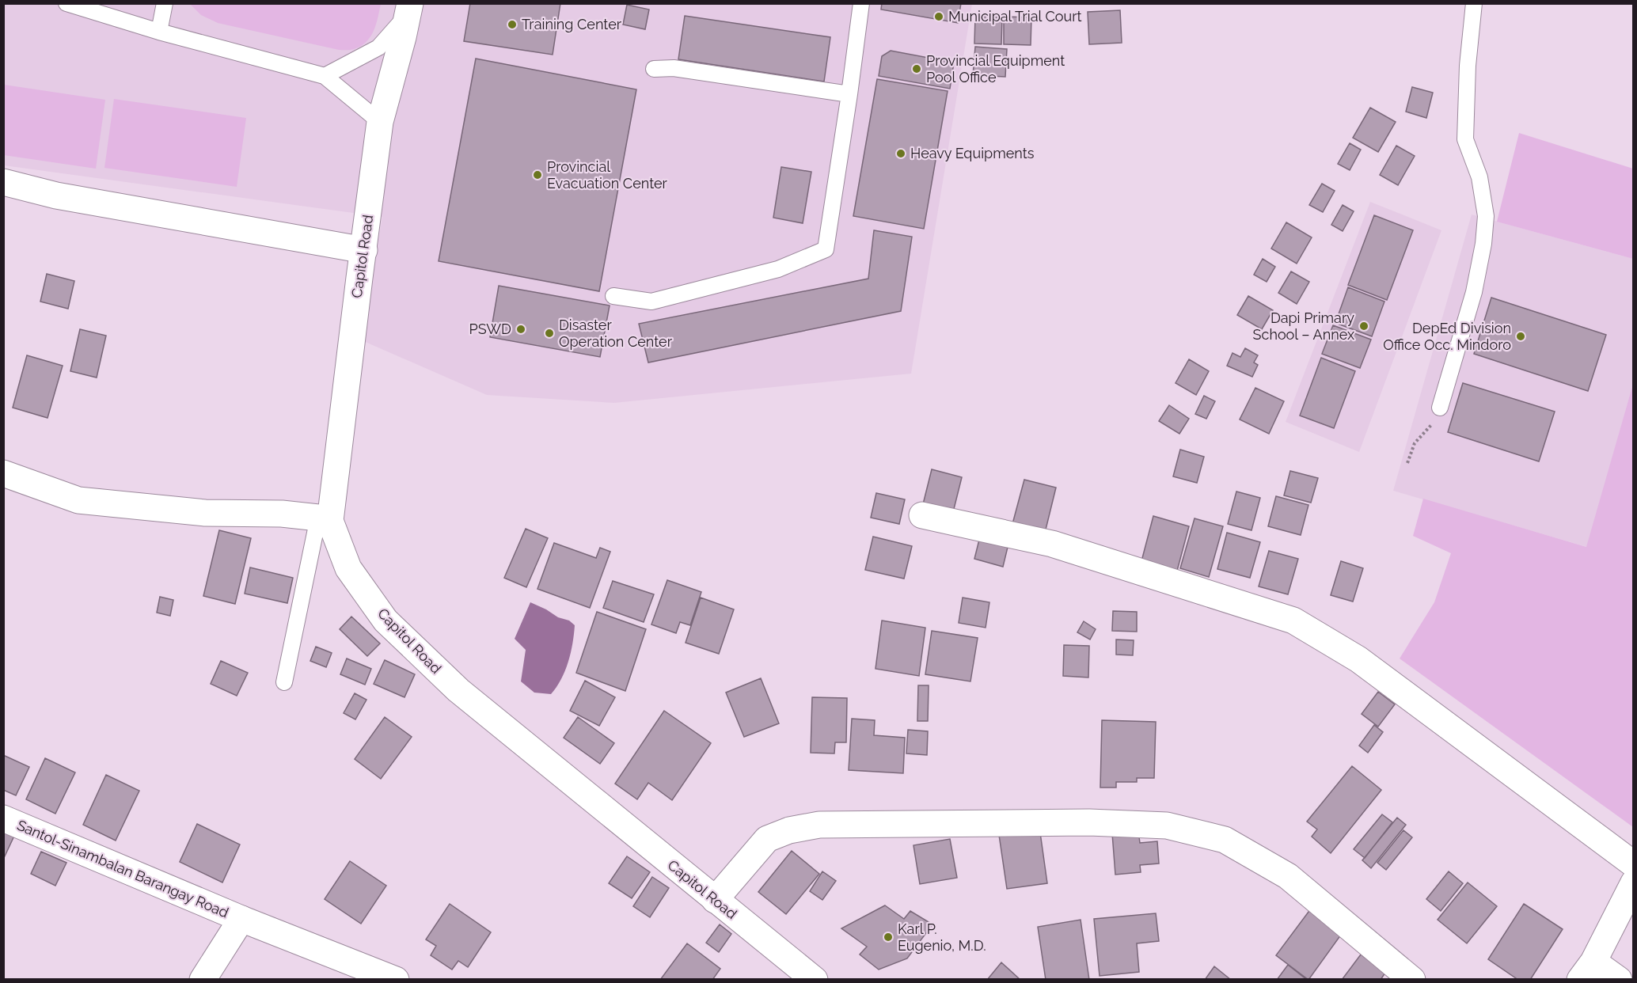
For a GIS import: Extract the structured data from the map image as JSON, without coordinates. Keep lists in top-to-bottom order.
{
  "streets": {
    "street": ["Capitol Road", "Santol-Sinambalan Barangay Road"]
  },
  "places": [
    "Municipal Trial Court",
    "Training Center",
    "Provincial Equipment Pool Office",
    "Heavy Equipments",
    "Provincial Evacuation Center",
    "Dapi Primary School – Annex",
    "PSWD",
    "Disaster Operation Center",
    "DepEd Division Office Occ. Mindoro",
    "Karl P. Eugenio, M.D."
  ]
}
